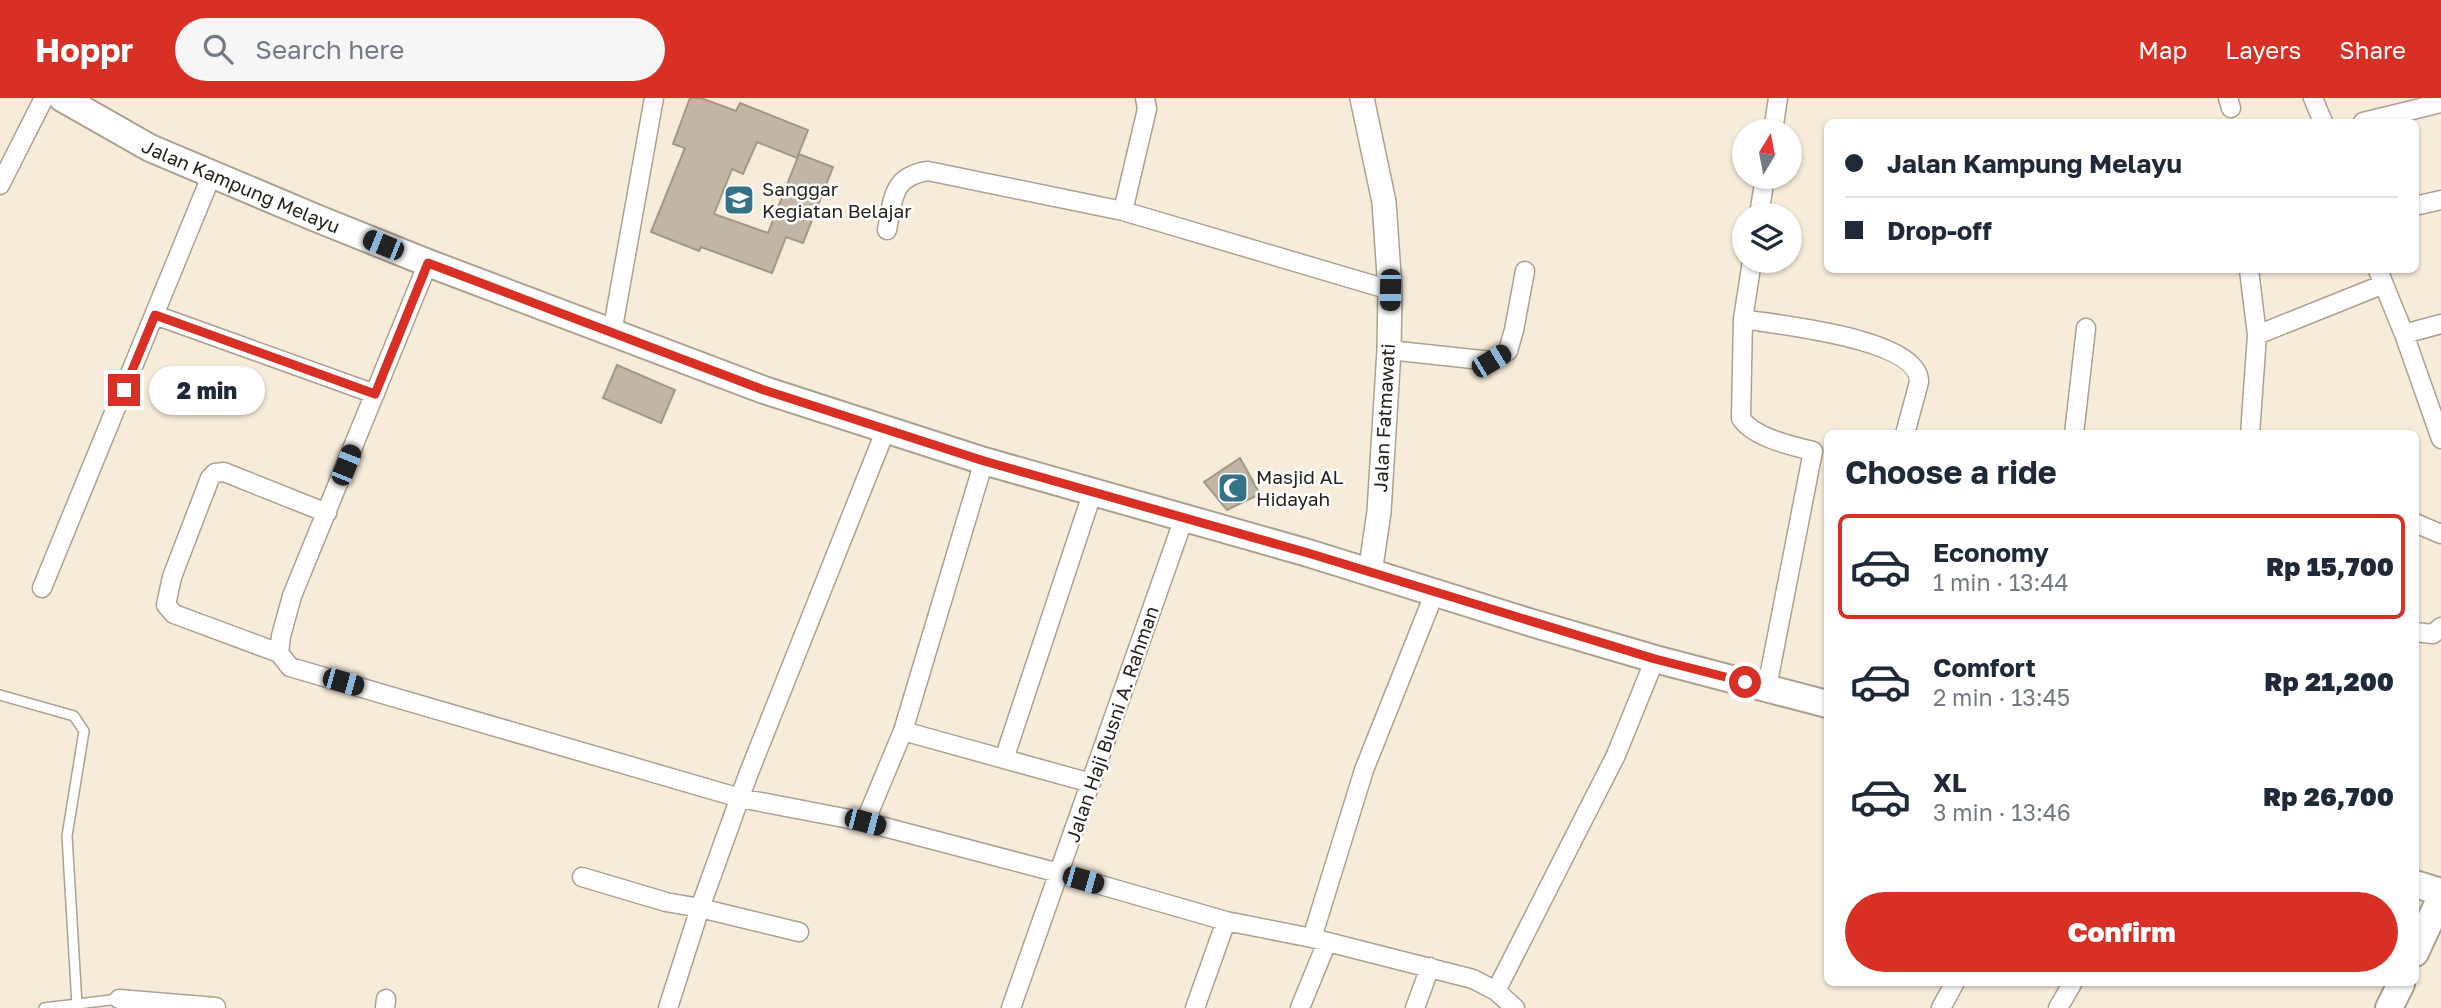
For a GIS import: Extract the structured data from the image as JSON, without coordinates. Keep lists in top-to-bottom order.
{
  "streets": {
    "main road": ["Jalan Kampung Melayu"],
    "street": ["Jalan Fatmawati", "Jalan Haji Busni A. Rahman"]
  },
  "crossings": [
    ["Jalan Kampung Melayu", "Jalan Fatmawati"],
    ["Jalan Kampung Melayu", "Jalan Haji Busni A. Rahman"]
  ],
  "places": {
    "school or university": ["Sanggar Kegiatan Belajar"],
    "mosque": ["Masjid AL Hidayah"]
  },
  "north": "top",
  "page": {
    "header": "Hoppr",
    "search": "Search here",
    "nav": ["Map", "Layers", "Share"],
    "banner": ["Jalan Kampung Melayu", "Drop-off"],
    "bubble": "2 min",
    "heading": "Choose a ride",
    "list": [
      {
        "name": "Economy",
        "note": "1 min · 13:44",
        "value": "Rp 15,700"
      },
      {
        "name": "Comfort",
        "note": "2 min · 13:45",
        "value": "Rp 21,200"
      },
      {
        "name": "XL",
        "note": "3 min · 13:46",
        "value": "Rp 26,700"
      }
    ],
    "buttons": "Confirm"
  }
}
